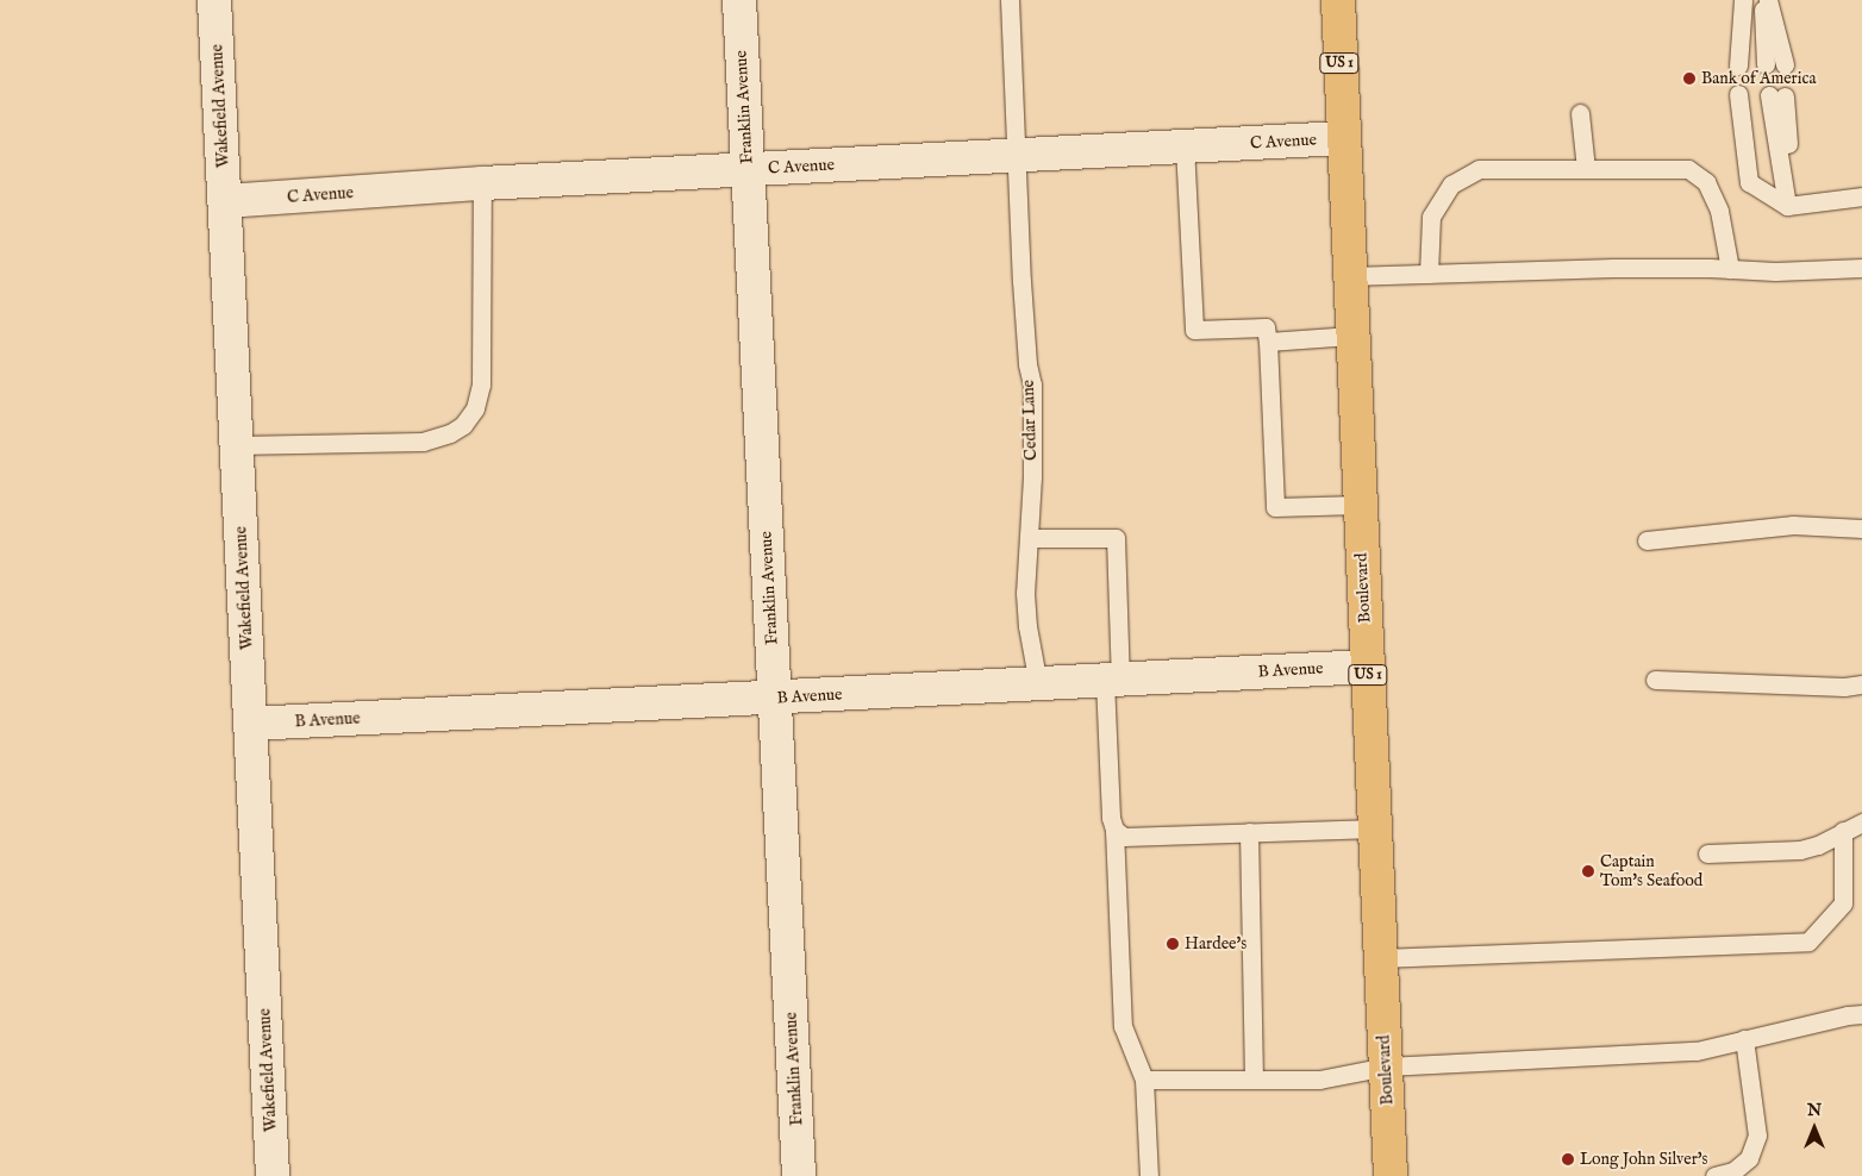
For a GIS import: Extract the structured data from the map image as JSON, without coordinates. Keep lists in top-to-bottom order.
{
  "streets": {
    "main road": ["US 1", "Boulevard"],
    "street": [
      "Wakefield Avenue",
      "Franklin Avenue",
      "C Avenue",
      "B Avenue"
    ],
    "lane": ["Cedar Lane"]
  },
  "crossings": [
    ["Wakefield Avenue", "C Avenue"],
    ["Wakefield Avenue", "B Avenue"],
    ["Franklin Avenue", "C Avenue"],
    ["Franklin Avenue", "B Avenue"],
    ["C Avenue", "Cedar Lane"],
    ["C Avenue", "Boulevard"],
    ["Cedar Lane", "B Avenue"],
    ["Boulevard", "B Avenue"]
  ],
  "places": [
    "Bank of America",
    "Captain Tom's Seafood",
    "Hardee's",
    "Long John Silver's"
  ],
  "north": "top"
}
